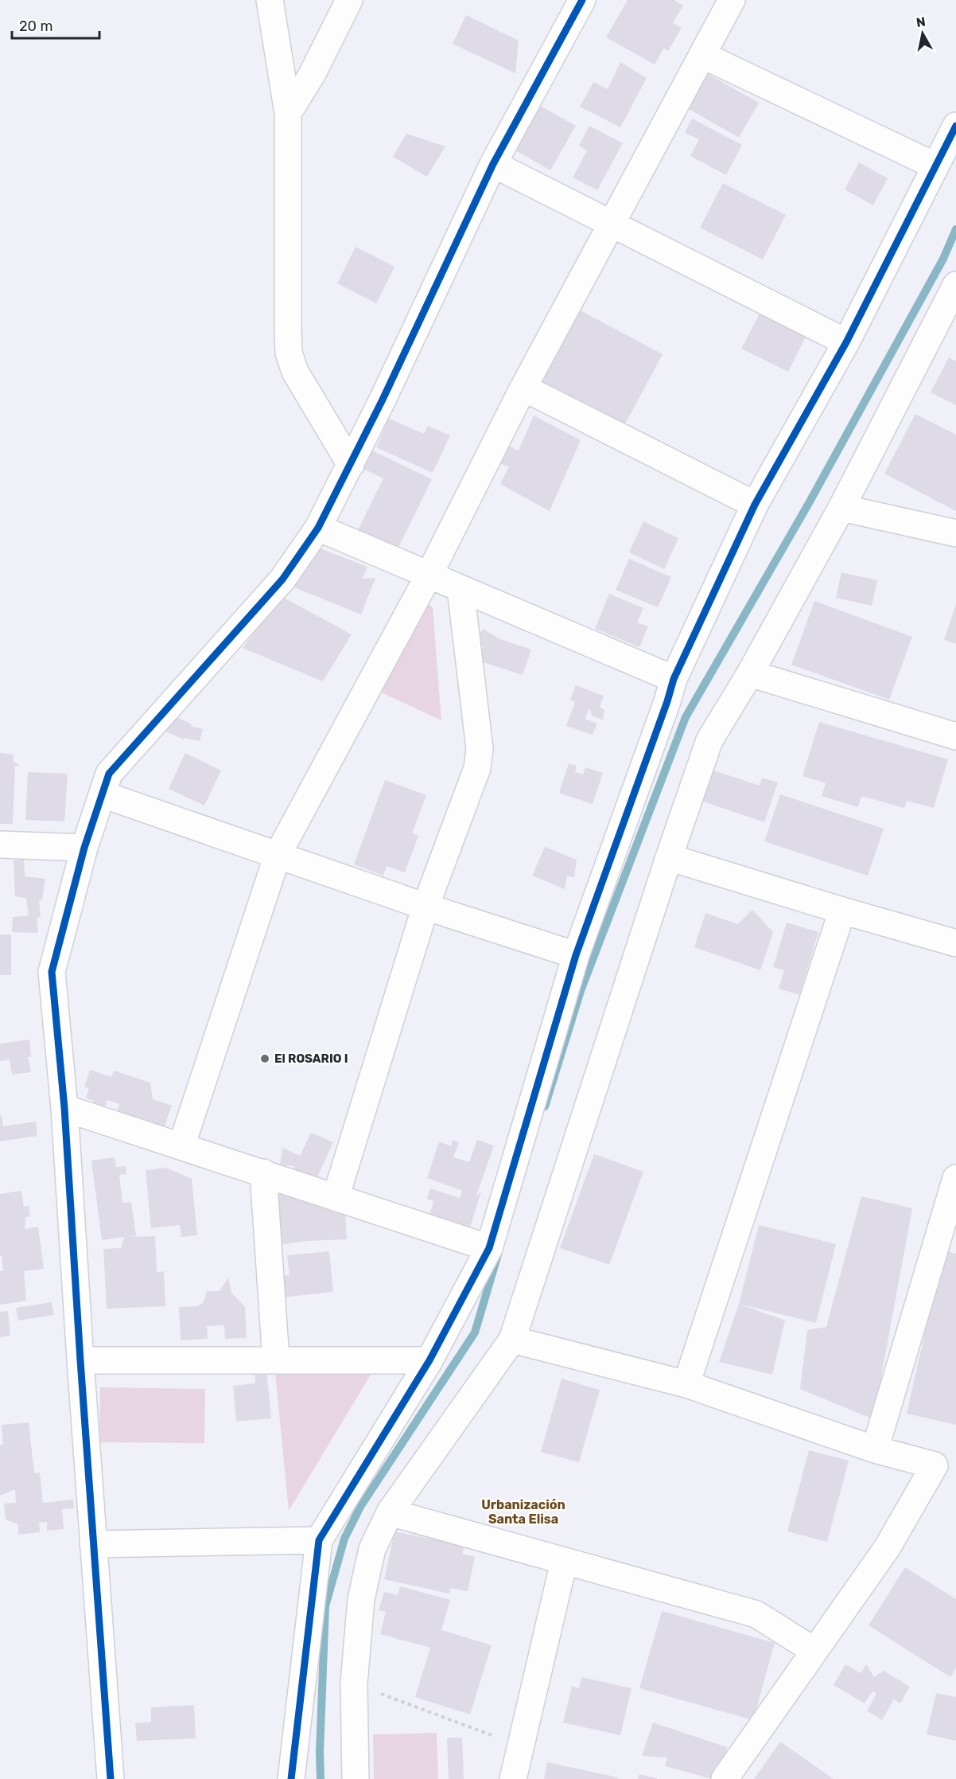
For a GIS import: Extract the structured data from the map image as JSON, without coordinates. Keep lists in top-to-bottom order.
{
  "districts": ["Urbanización Santa Elisa"],
  "places": ["El ROSARIO I"],
  "scale_bar": "20 m",
  "north": "top"
}
